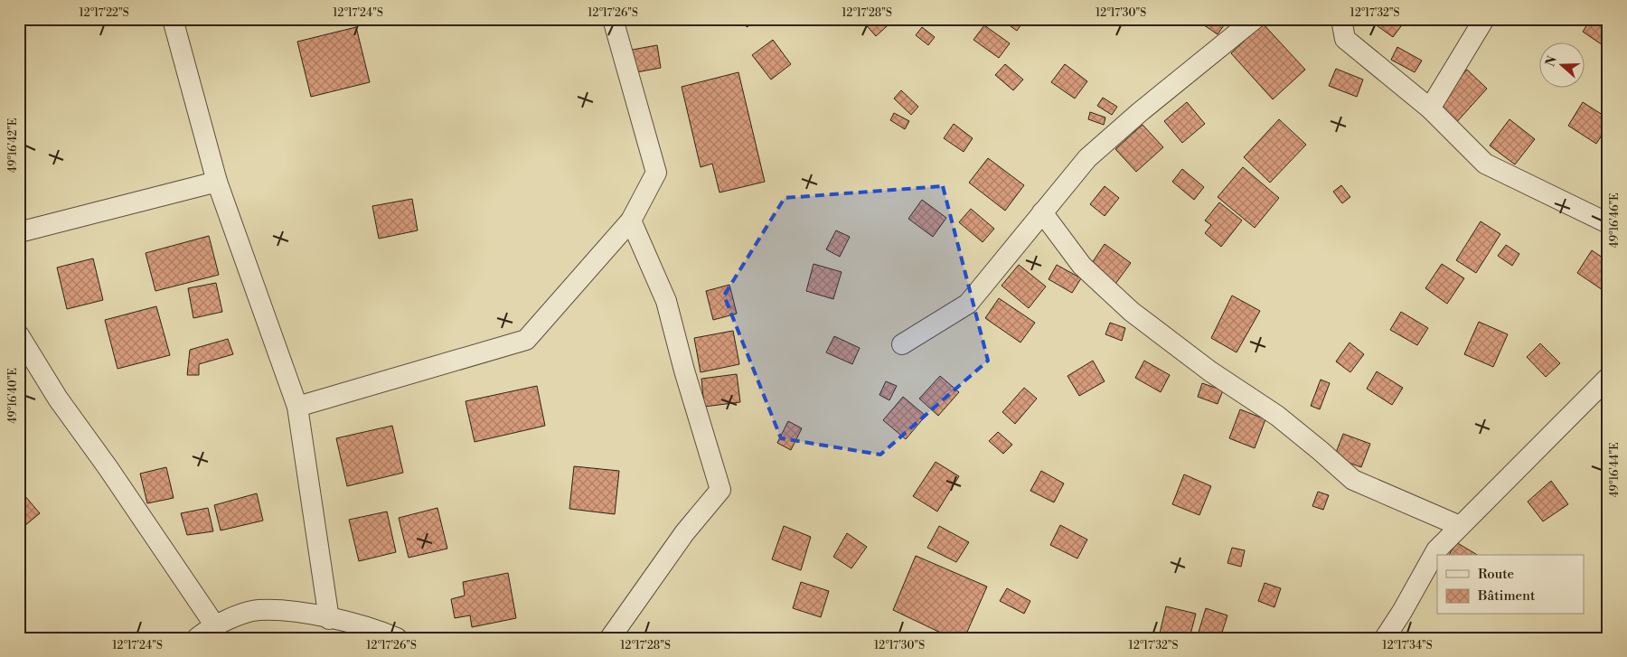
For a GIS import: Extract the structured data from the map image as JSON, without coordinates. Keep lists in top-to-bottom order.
{
  "legend": ["Route", "Bâtiment"],
  "north": "left",
  "coordinates": [
    "12°17'22\"S",
    "12°17'24\"S",
    "12°17'26\"S",
    "12°17'28\"S",
    "12°17'30\"S",
    "12°17'32\"S",
    "49°16'42\"E",
    "49°16'46\"E",
    "49°16'40\"E",
    "49°16'44\"E",
    "12°17'34\"S"
  ]
}
